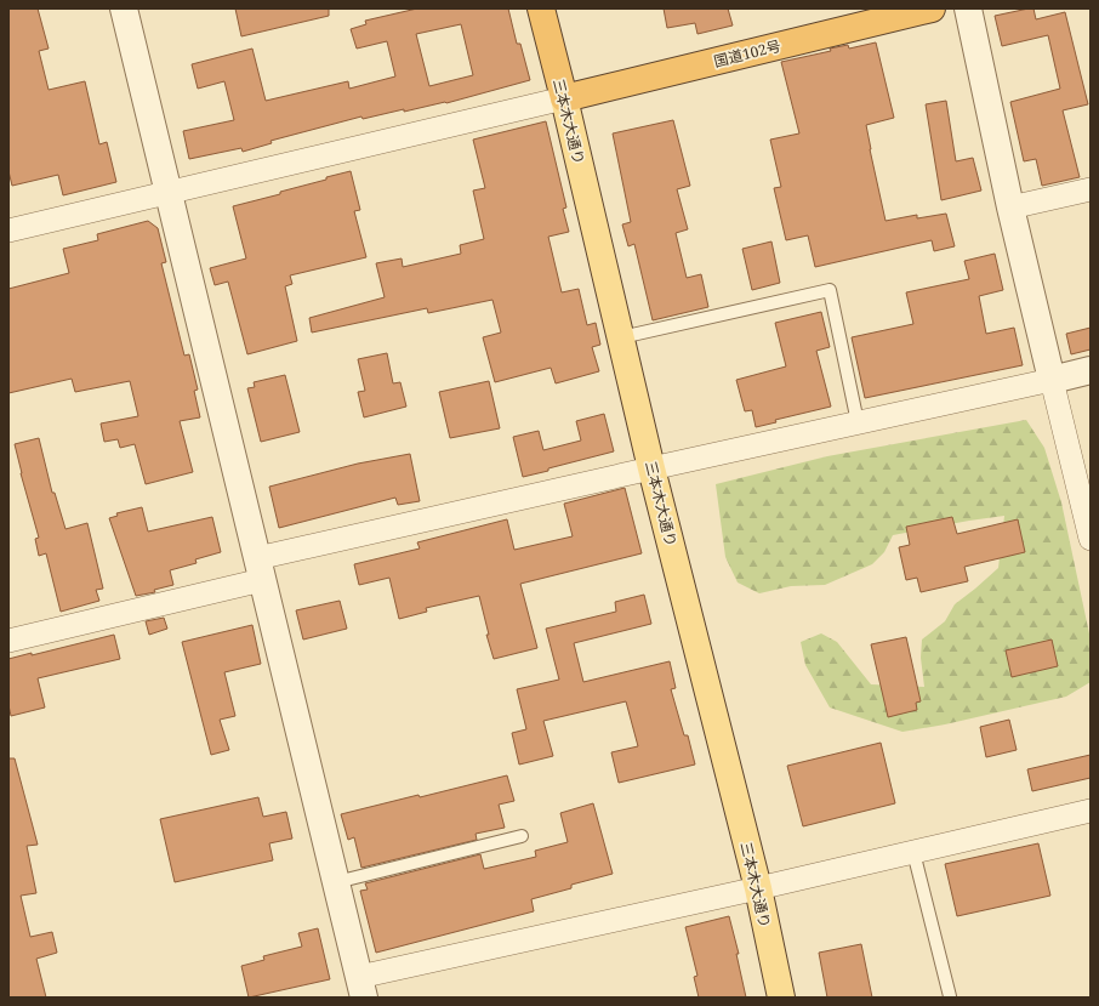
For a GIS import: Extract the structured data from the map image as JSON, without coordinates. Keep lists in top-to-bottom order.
{
  "streets": {
    "highway": ["国道102号", "三本木大通り"]
  },
  "crossings": [
    ["国道102号", "三本木大通り"]
  ]
}
